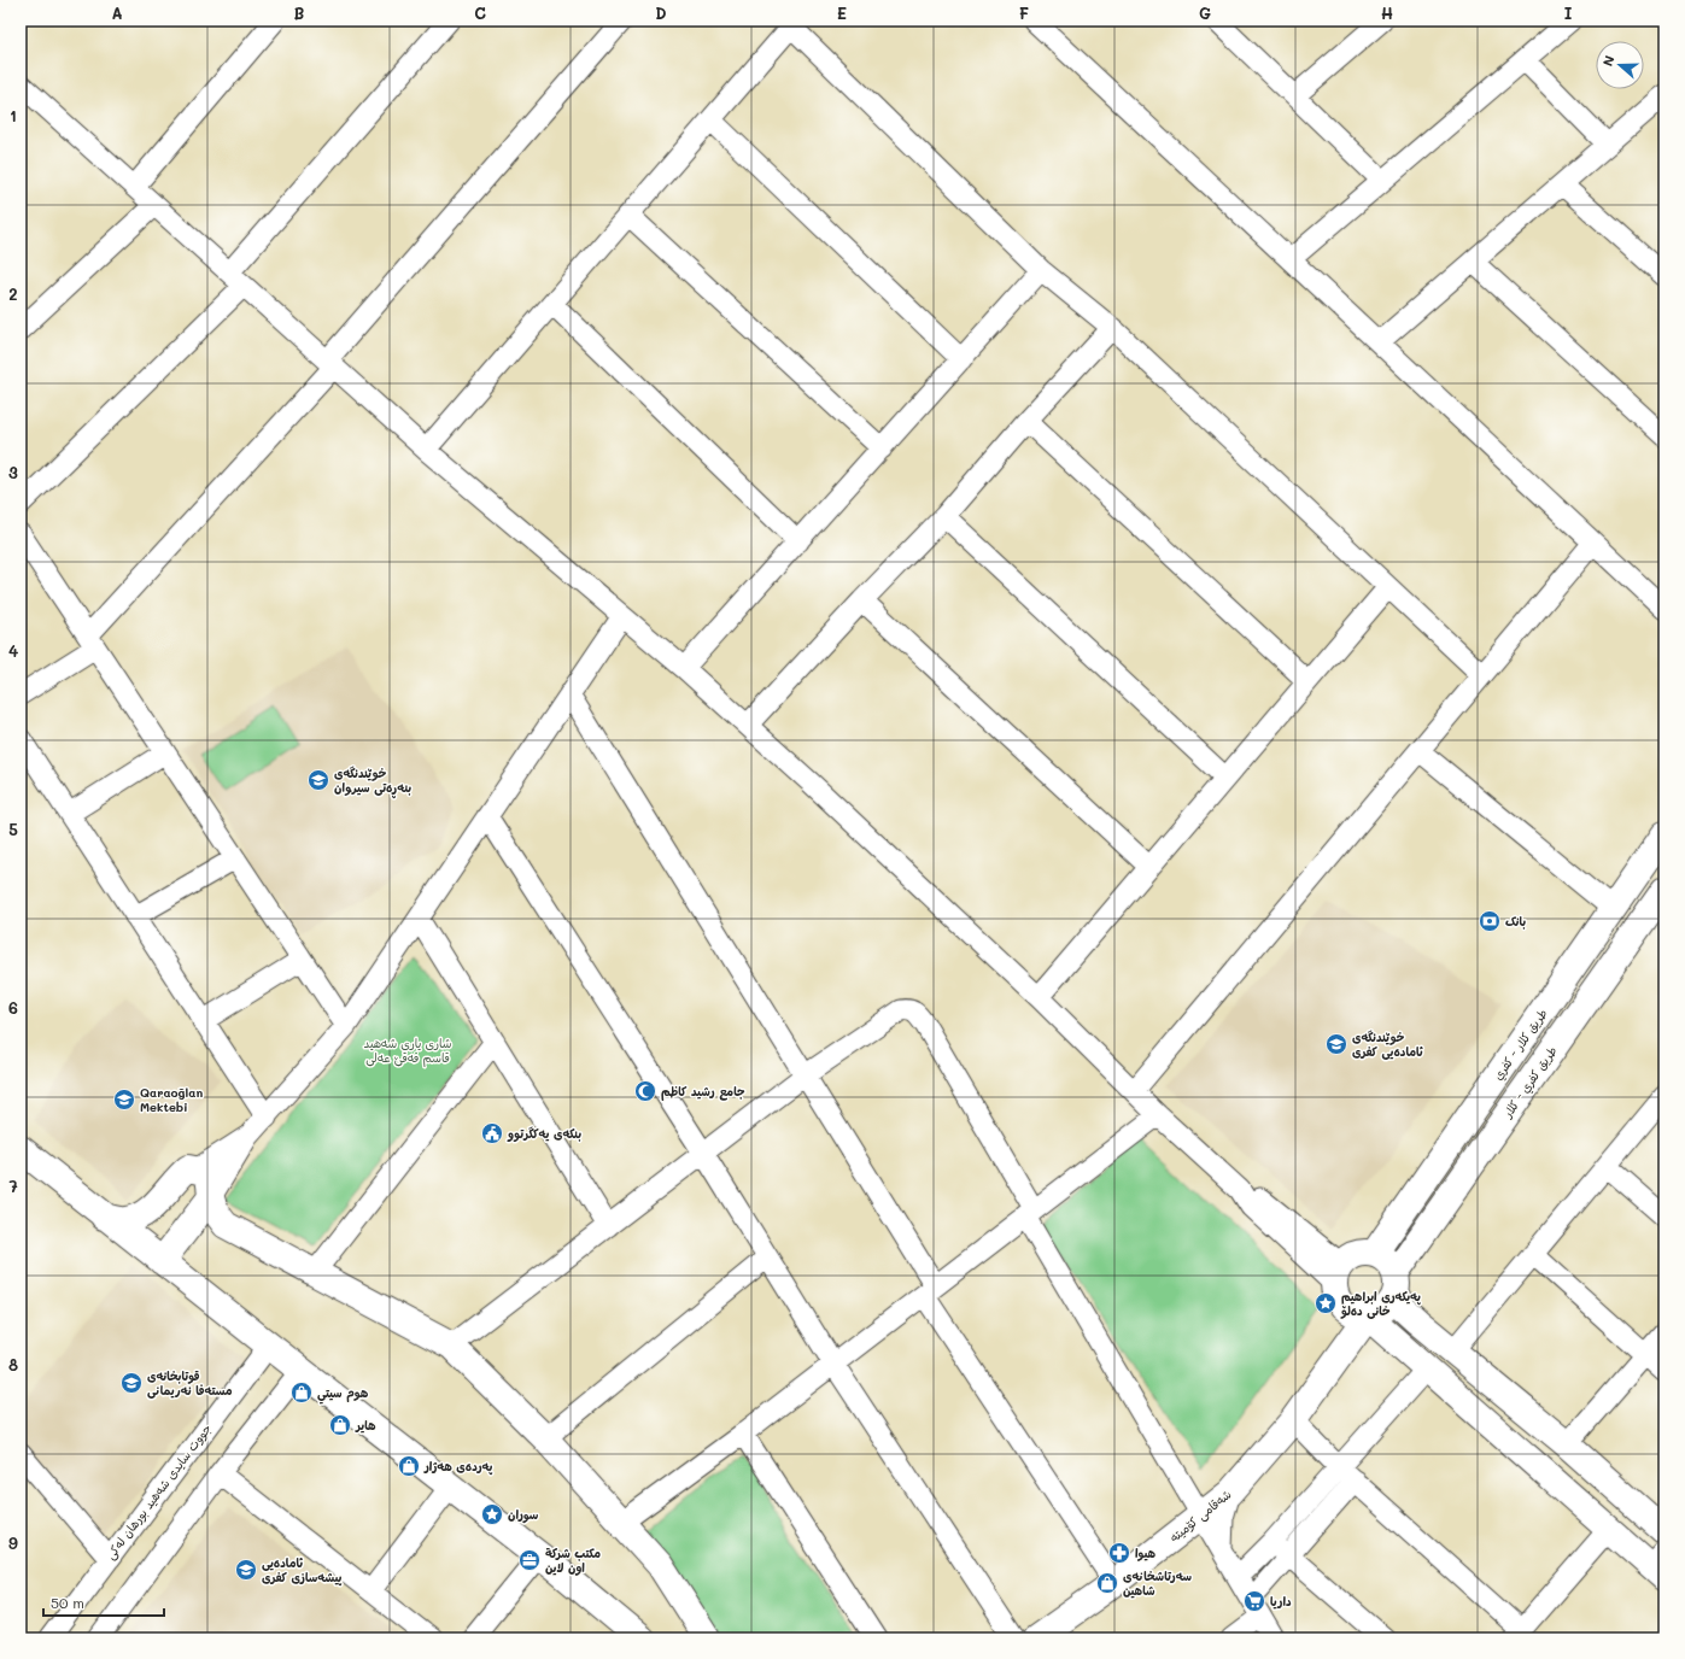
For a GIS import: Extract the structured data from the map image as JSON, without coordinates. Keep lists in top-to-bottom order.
{
  "streets": {
    "main road": ["طريق كلار - كفري", "طريق كفري - كلار", "شەقامی کۆمیتە"],
    "street": ["جووت سایدی شەهید بورهان لەکی"]
  },
  "crossings": [
    ["طريق كلار - كفري", "طريق كفري - كلار"],
    ["طريق كلار - كفري", "شەقامی کۆمیتە"],
    ["طريق كفري - كلار", "شەقامی کۆمیتە"]
  ],
  "parks": ["شاری یاری شەهید قاسم فەقێ عەلی"],
  "places": {
    "school or university": [
      "خوێندنگەی بنەڕەتی سیروان",
      "خوێندنگەی ئامادەیی کفری",
      "Qaraoğlan Mektebi",
      "قوتابخانەی مستەفا نەریمانی",
      "ئامادەیی پیشەسازی کفری"
    ],
    "bank": ["بانک"],
    "mosque": ["جامع رشيد كاظم"],
    "public building": ["بنکەی یەکگرتوو"],
    "place": ["پەیکەری ابراهیم خانی دەلۆ", "سوران"],
    "shop": [
      "هوم سيتي",
      "هاير",
      "پەردەى ھەژار",
      "سەرتاشخانەی شاهین"
    ],
    "pharmacy": ["هیوا"],
    "office": ["مكتب شركة اون لاين"],
    "supermarket": ["داريا"]
  },
  "scale_bar": "50 m",
  "north": "left",
  "grid": {
    "columns": [
      "A",
      "B",
      "C",
      "D",
      "E",
      "F",
      "G",
      "H",
      "I"
    ],
    "rows": [
      "1",
      "2",
      "3",
      "4",
      "5",
      "6",
      "7",
      "8",
      "9"
    ]
  }
}
